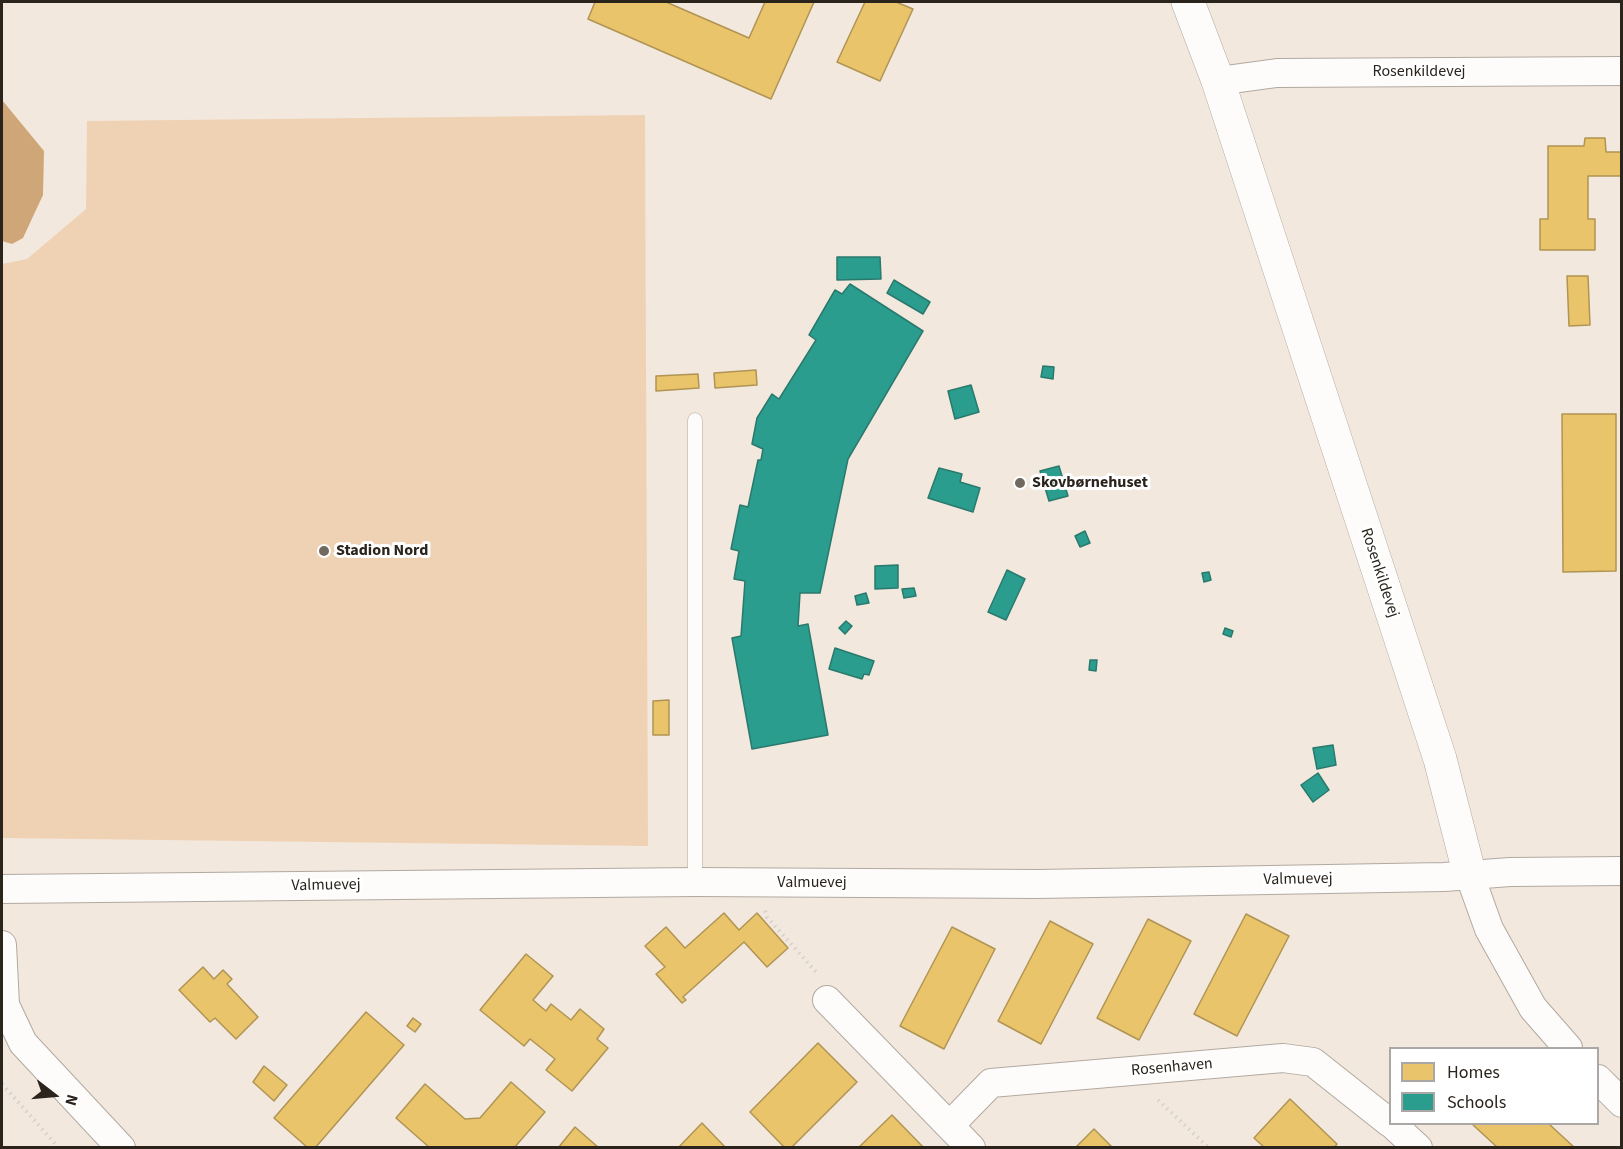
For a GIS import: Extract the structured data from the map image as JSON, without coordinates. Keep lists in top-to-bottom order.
{
  "streets": {
    "street": ["Rosenkildevej", "Valmuevej", "Rosenhaven"]
  },
  "crossings": [
    ["Rosenkildevej", "Valmuevej"]
  ],
  "places": ["Skovbørnehuset", "Stadion Nord"],
  "legend": ["Homes", "Schools"],
  "north": "right"
}
